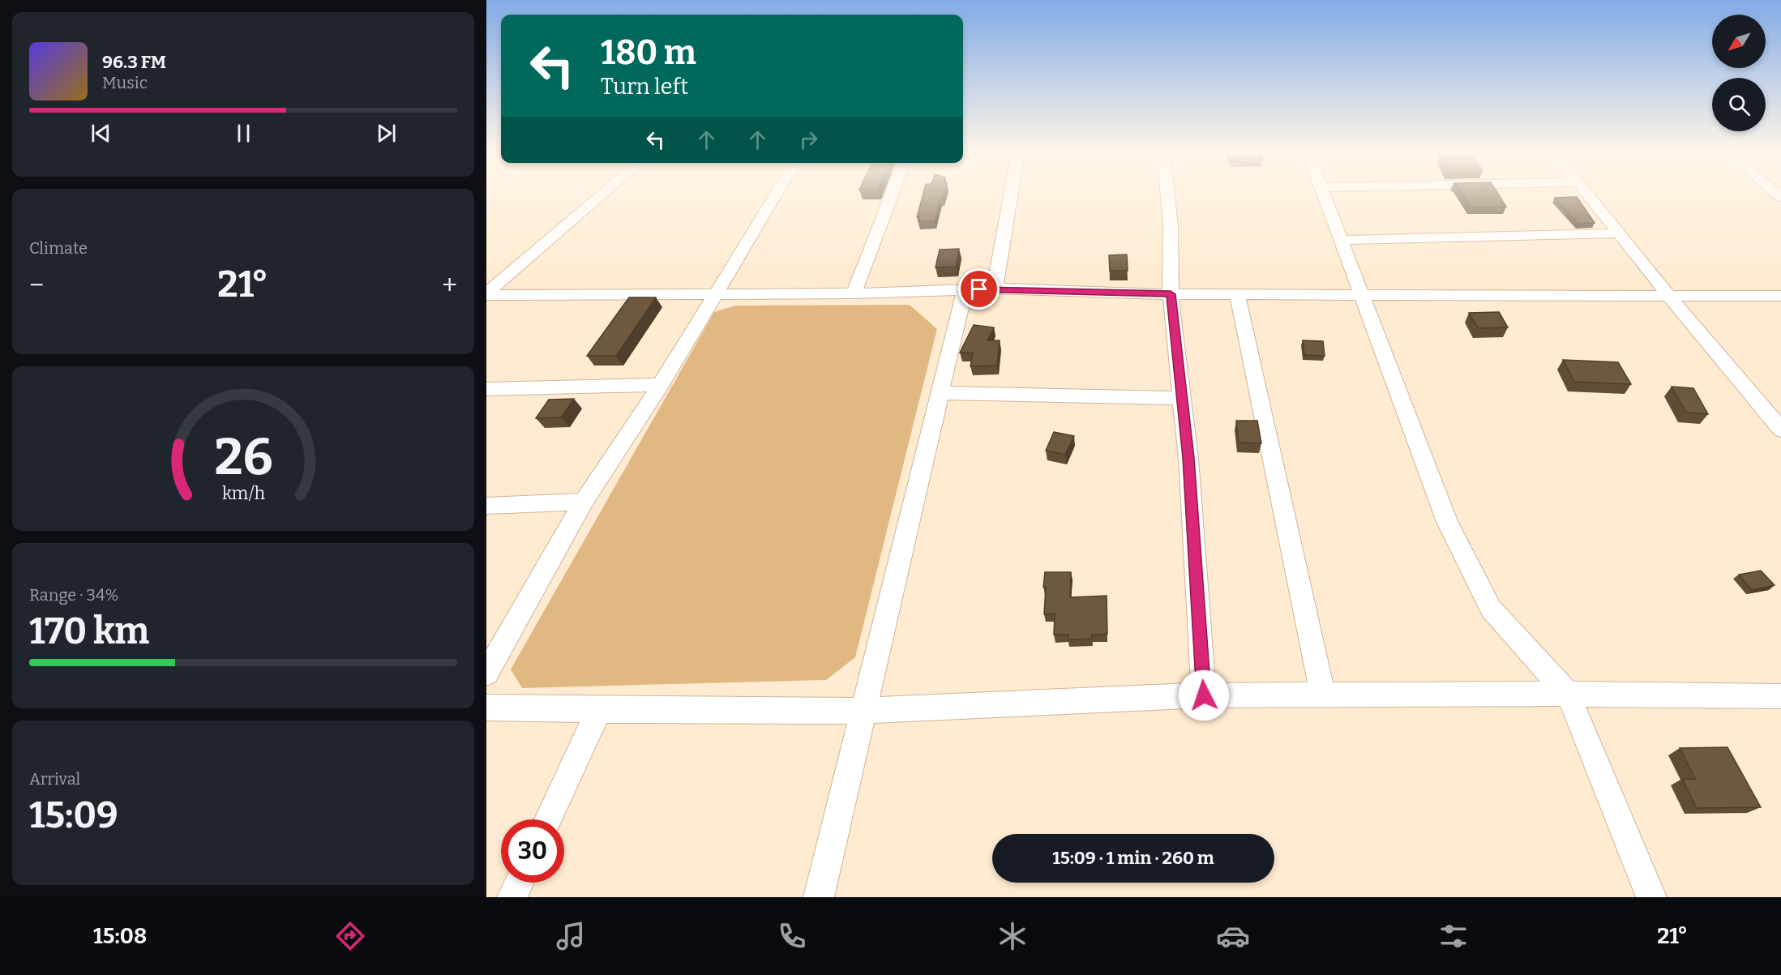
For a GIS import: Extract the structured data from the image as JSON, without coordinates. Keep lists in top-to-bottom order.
{
  "north": "bottom left",
  "page": {
    "turn": ["180 m", "Turn left"],
    "song": ["96.3 FM", "Music"],
    "tile": [
      "Climate",
      ["Range · 34%", "170 km"],
      ["Arrival", "15:09"]
    ],
    "heat": ["−", "21°", "+"],
    "limit": "30",
    "trip": "15:09 · 1 min · 260 m",
    "tabs": ["15:08", "21°"],
    "gauge": ["26", "km/h"]
  }
}
